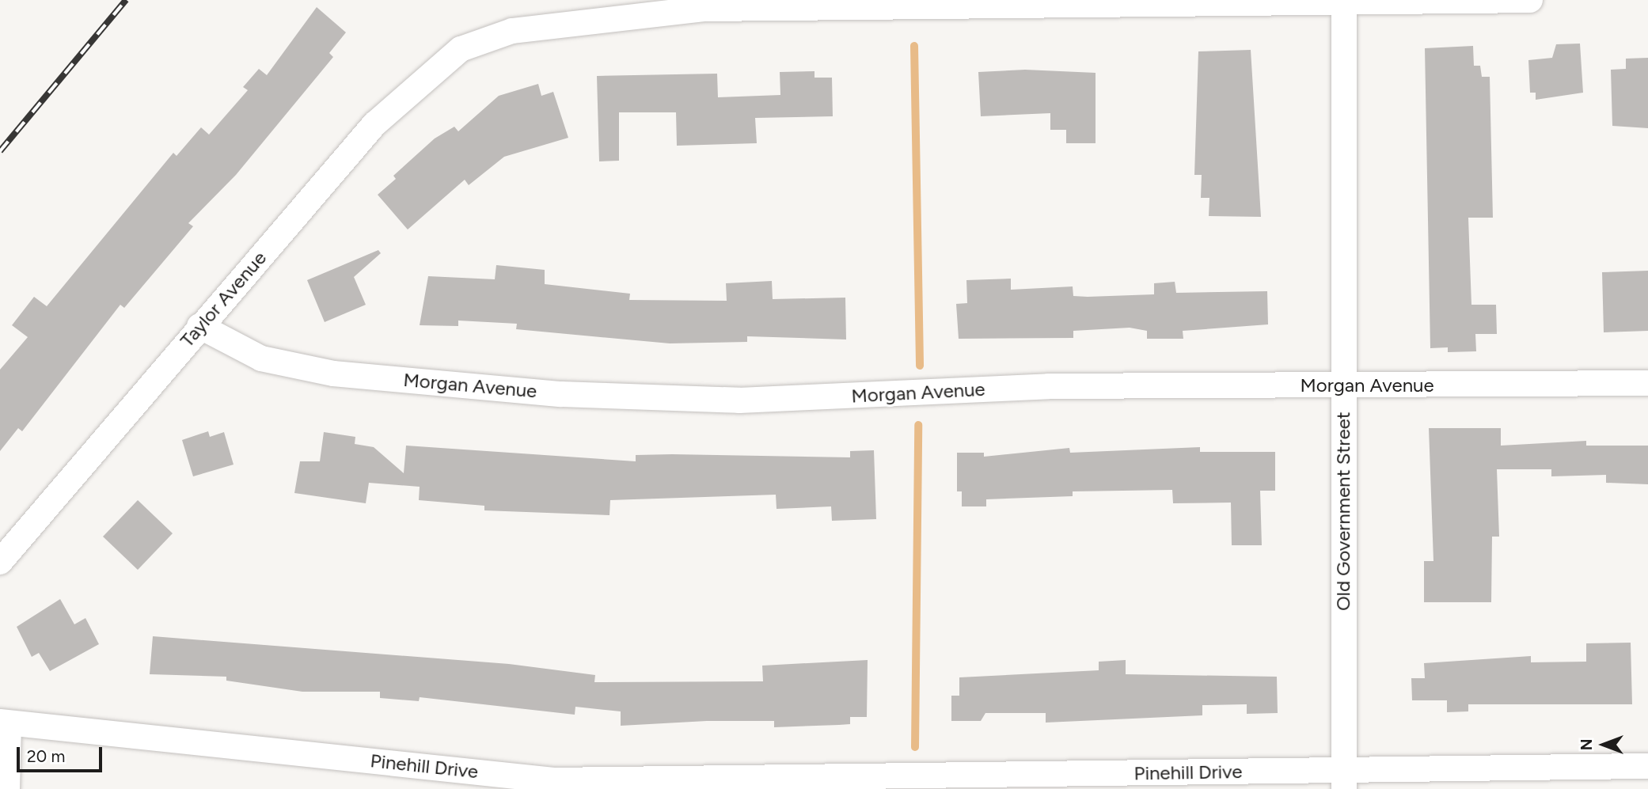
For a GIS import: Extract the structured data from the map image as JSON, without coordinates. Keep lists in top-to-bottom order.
{
  "streets": {
    "street": [
      "Taylor Avenue",
      "Morgan Avenue",
      "Old Government Street",
      "Pinehill Drive"
    ]
  },
  "crossings": [
    ["Taylor Avenue", "Morgan Avenue"],
    ["Taylor Avenue", "Old Government Street"],
    ["Morgan Avenue", "Old Government Street"],
    ["Old Government Street", "Pinehill Drive"]
  ],
  "scale_bar": "20 m",
  "north": "left"
}
